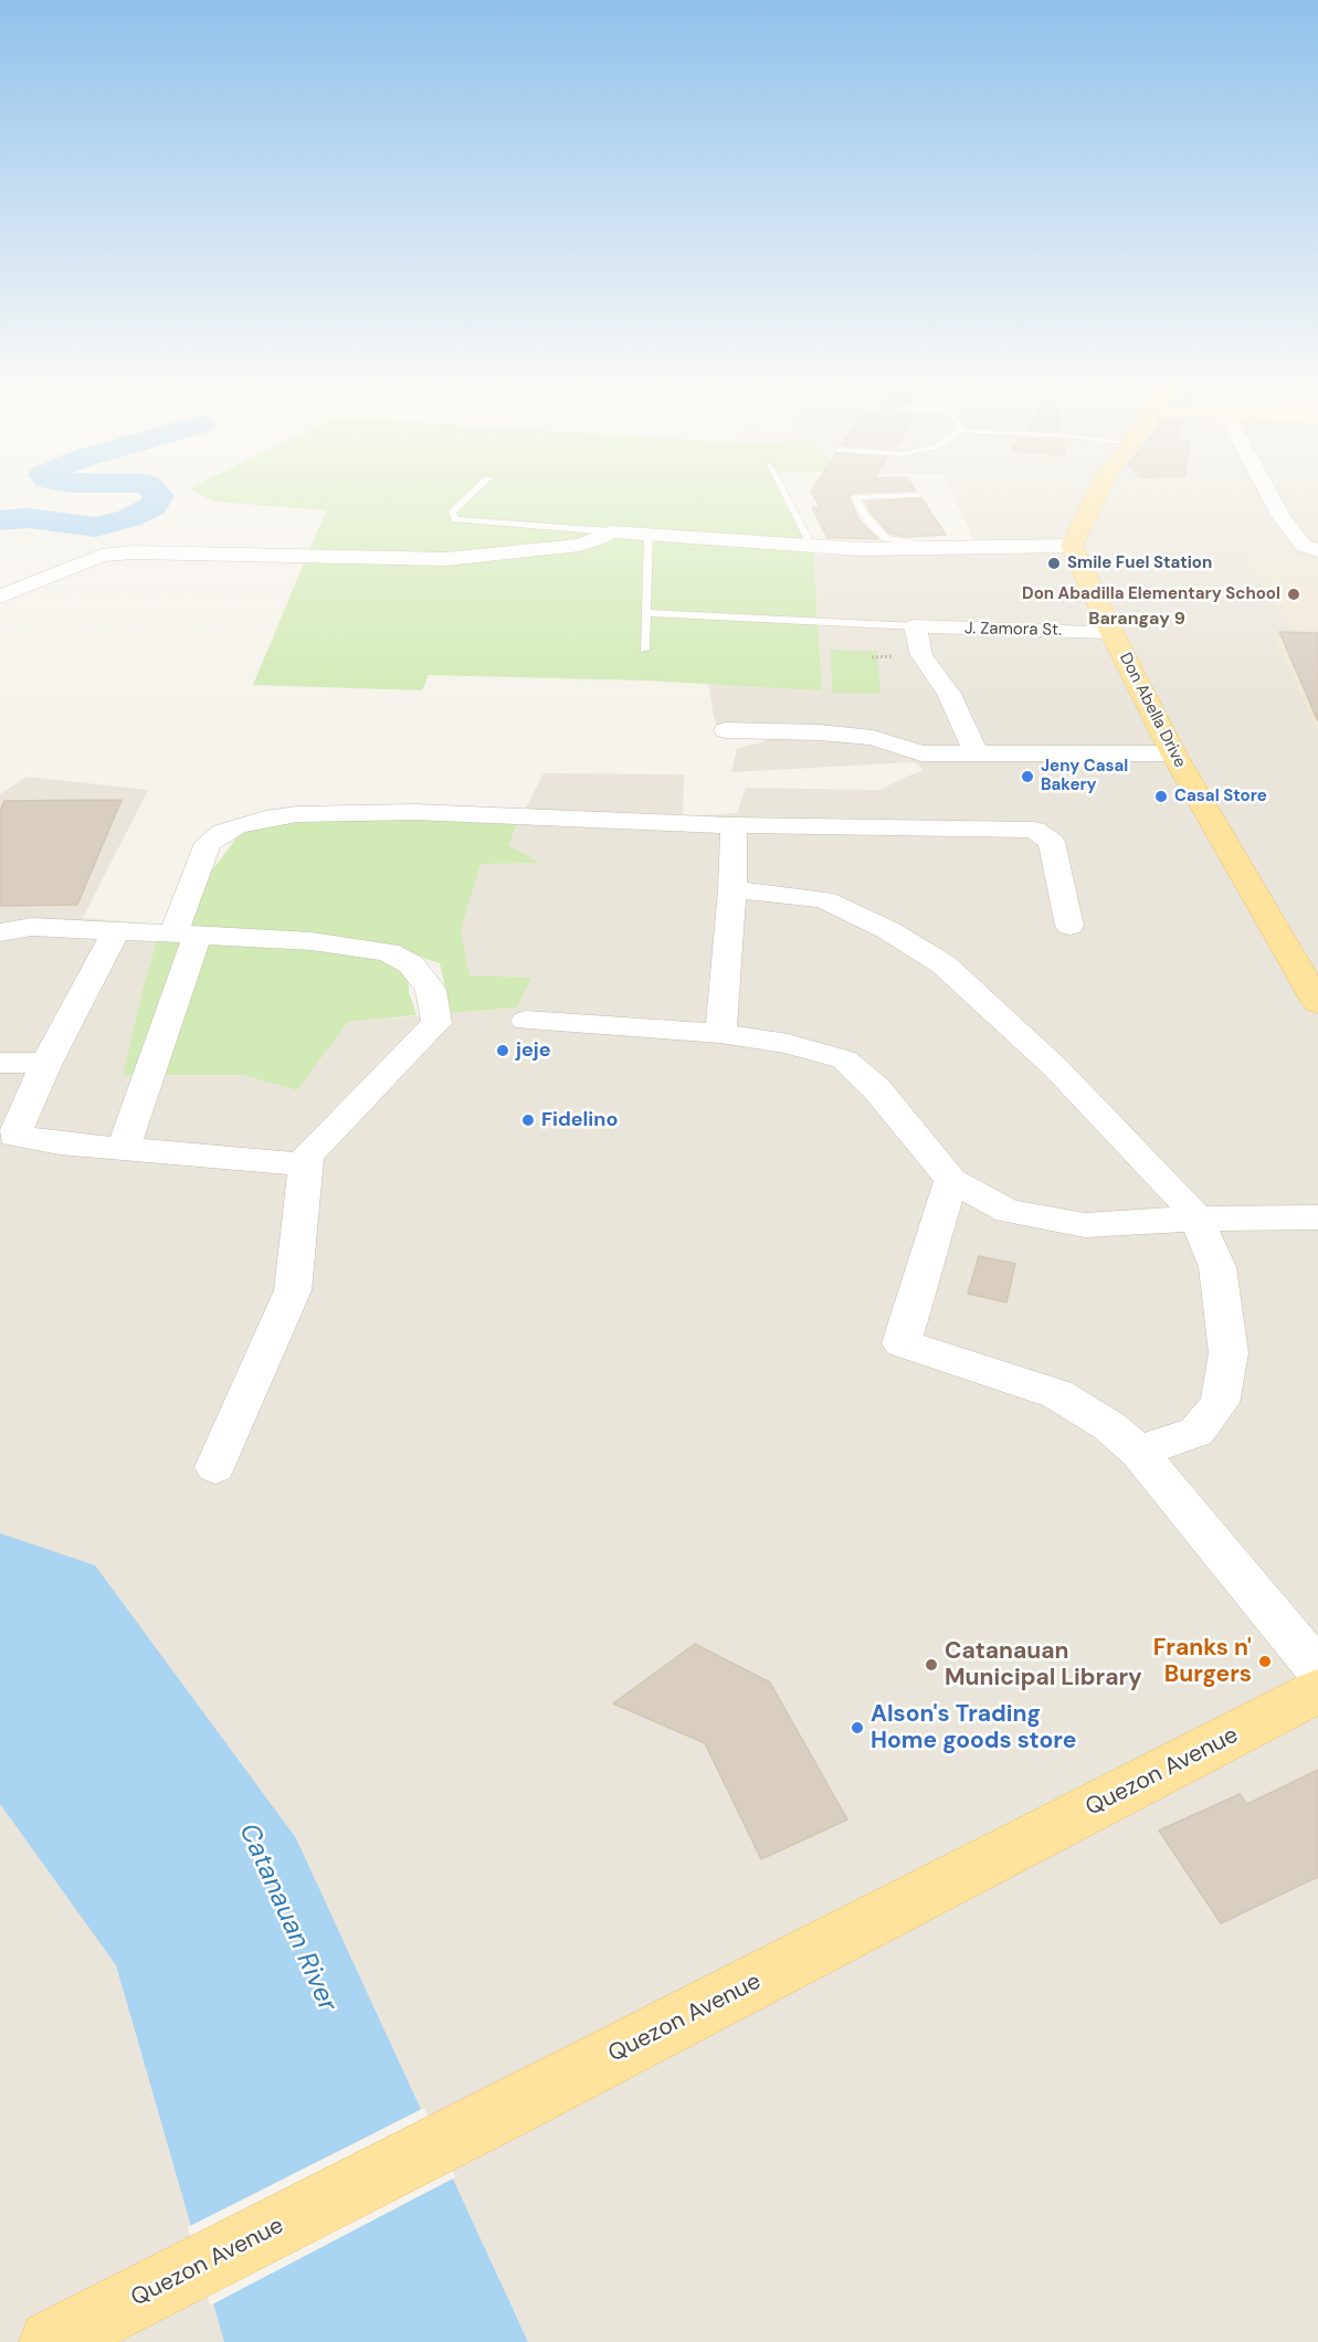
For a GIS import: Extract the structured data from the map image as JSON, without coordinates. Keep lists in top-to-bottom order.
{
  "streets": {
    "main road": ["Don Abella Drive", "Quezon Avenue"],
    "street": ["J. Zamora St."]
  },
  "crossings": [
    ["J. Zamora St.", "Don Abella Drive"]
  ],
  "districts": ["Barangay 9"],
  "water": ["Catanauan River"],
  "places": [
    "Smile Fuel Station",
    "Don Abadilla Elementary School",
    "Jeny Casal Bakery",
    "Casal Store",
    "jeje",
    "Fidelino",
    "Franks n' Burgers",
    "Catanauan Municipal Library",
    "Alson's Trading Home goods store"
  ]
}
